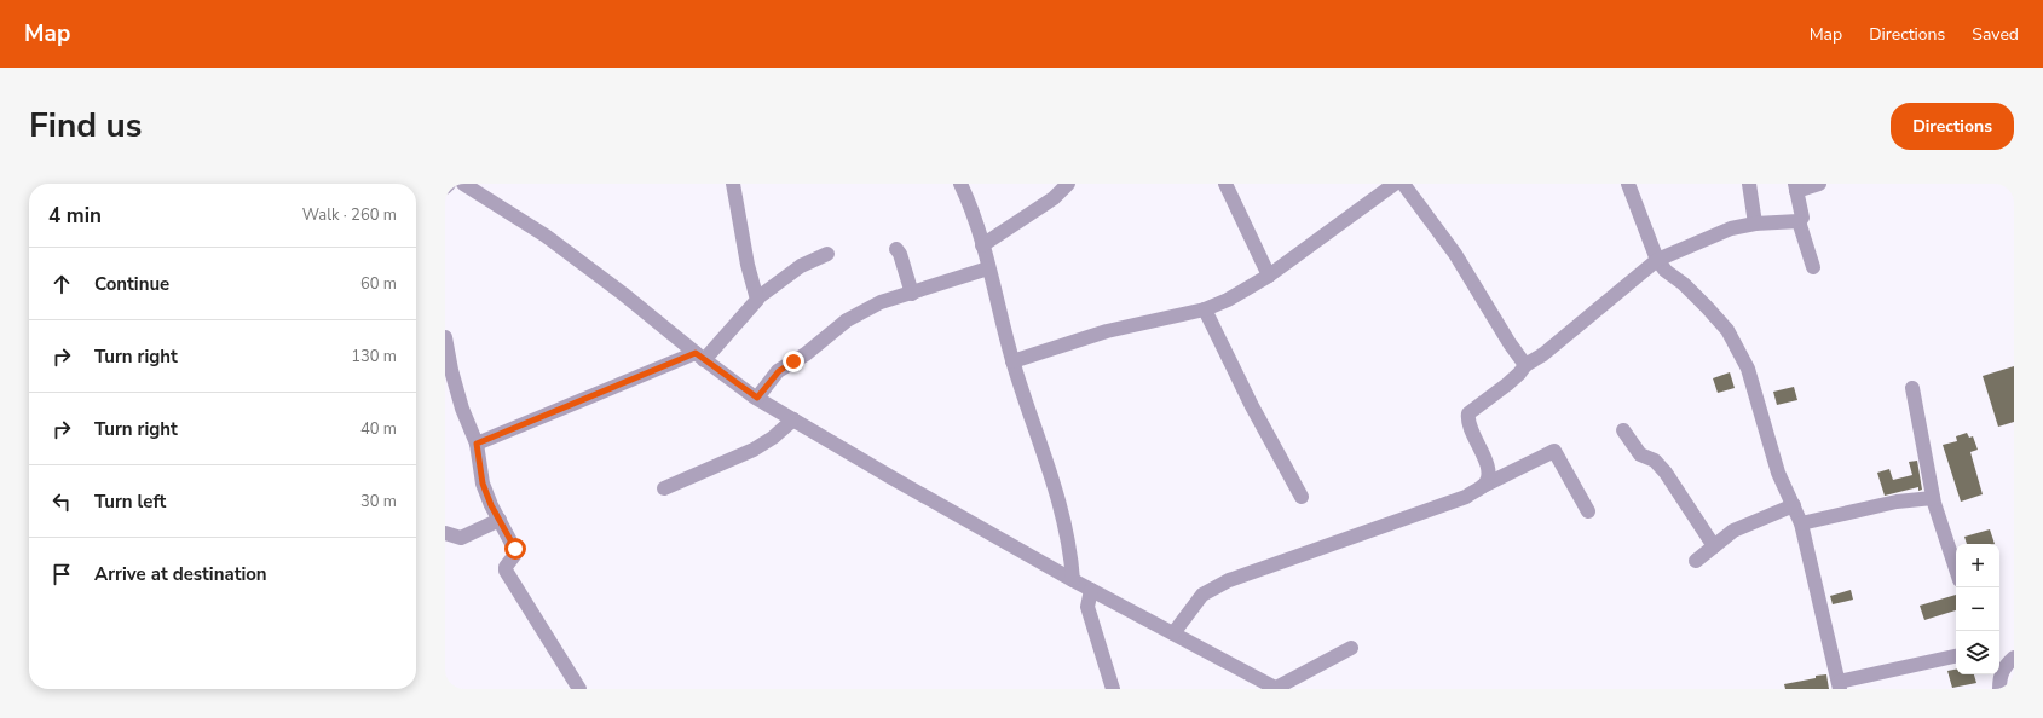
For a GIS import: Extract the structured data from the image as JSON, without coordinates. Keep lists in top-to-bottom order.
{
  "page": {
    "header": "Map",
    "nav": ["Map", "Directions", "Saved"],
    "title": "Find us",
    "buttons": "Directions",
    "heading": ["4 min", "Walk · 260 m"],
    "list": [
      ["Continue", "60 m"],
      ["Turn right", "130 m"],
      ["Turn right", "40 m"],
      ["Turn left", "30 m"],
      "Arrive at destination"
    ],
    "map_buttons": ["+", "−"]
  }
}
